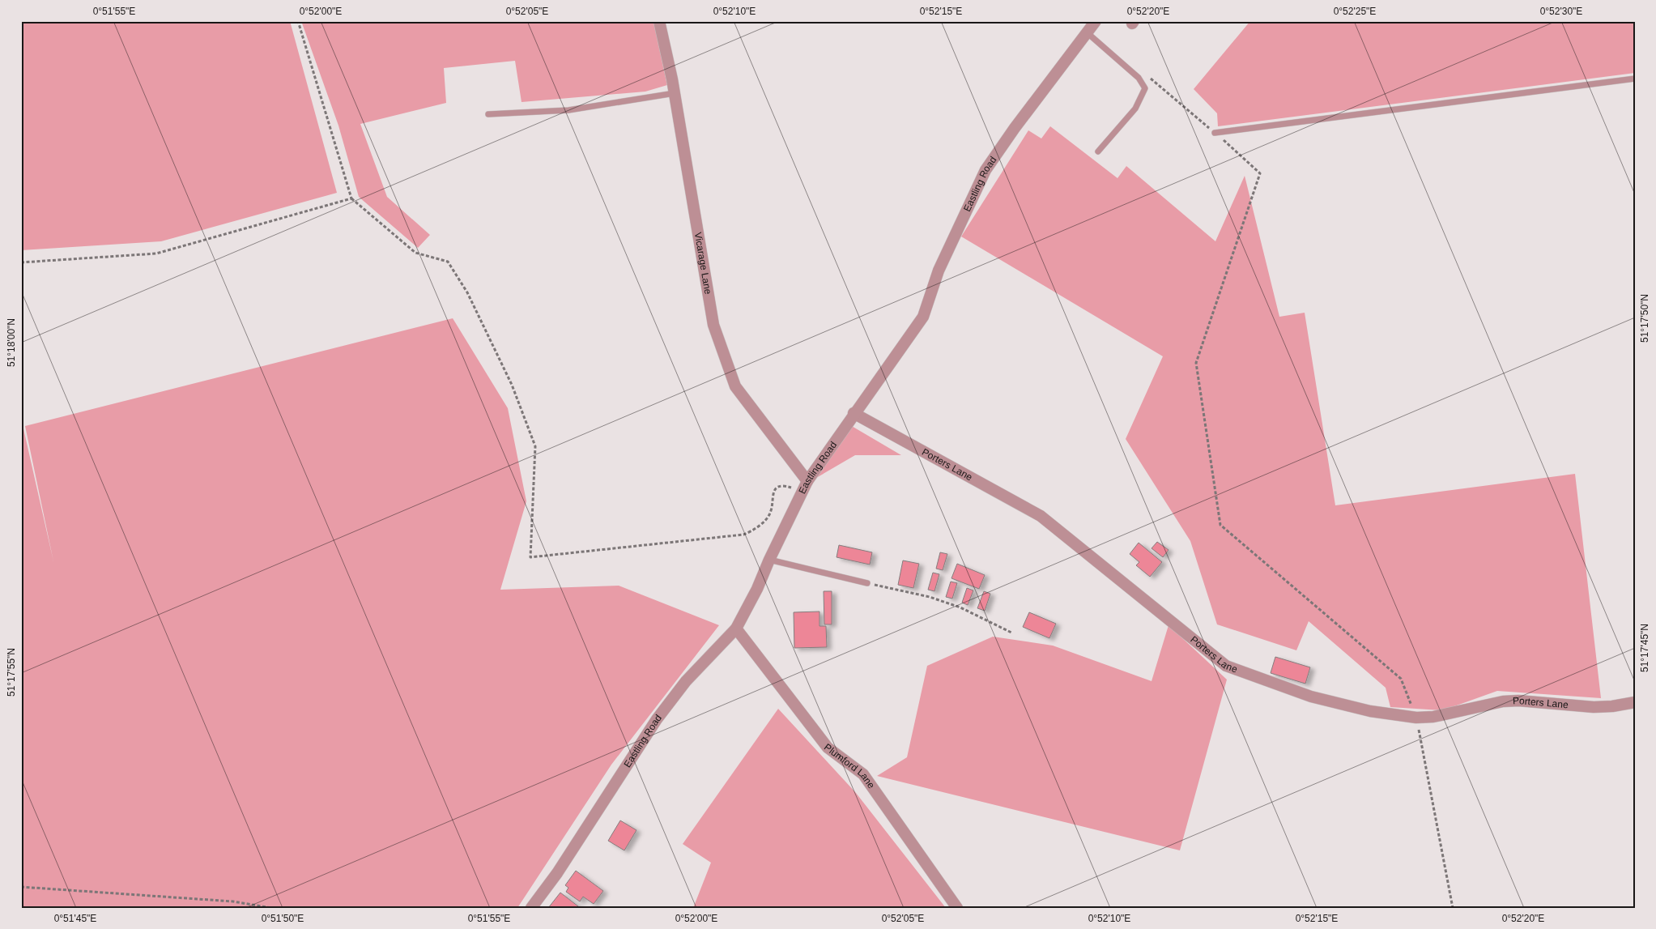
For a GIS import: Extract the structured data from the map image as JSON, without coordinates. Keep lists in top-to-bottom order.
{
  "streets": {
    "street": [
      "Eastling Road",
      "Vicarage Lane",
      "Porters Lane",
      "Plumford Lane"
    ]
  },
  "crossings": [
    ["Eastling Road", "Vicarage Lane"],
    ["Eastling Road", "Porters Lane"],
    ["Eastling Road", "Plumford Lane"]
  ],
  "coordinates": [
    "0°51'55\"E",
    "0°52'00\"E",
    "0°52'05\"E",
    "0°52'10\"E",
    "0°52'15\"E",
    "0°52'20\"E",
    "0°52'25\"E",
    "0°52'30\"E",
    "51°17'50\"N",
    "51°18'00\"N",
    "51°17'45\"N",
    "51°17'55\"N",
    "0°51'45\"E",
    "0°51'50\"E"
  ]
}
